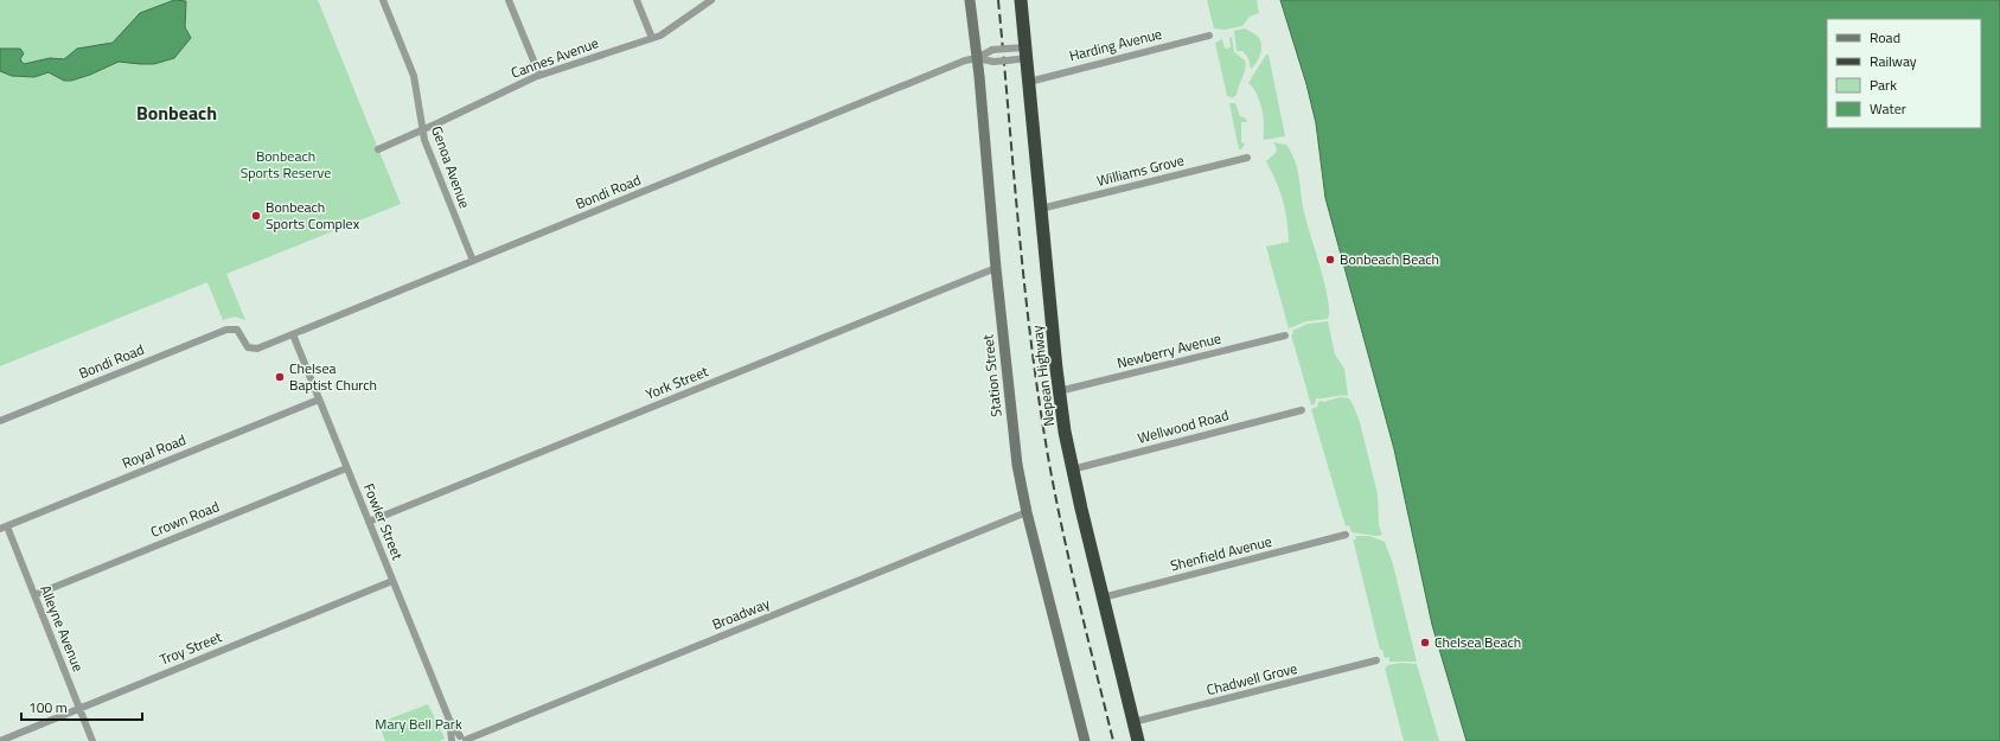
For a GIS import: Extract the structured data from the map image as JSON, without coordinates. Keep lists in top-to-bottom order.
{
  "streets": {
    "highway": ["Nepean Highway"],
    "street": [
      "Harding Avenue",
      "Cannes Avenue",
      "Genoa Avenue",
      "Williams Grove",
      "Bondi Road",
      "Newberry Avenue",
      "Station Street",
      "York Street",
      "Wellwood Road",
      "Royal Road",
      "Crown Road",
      "Fowler Street",
      "Shenfield Avenue",
      "Broadway",
      "Alleyne Avenue",
      "Troy Street",
      "Chadwell Grove"
    ]
  },
  "crossings": [
    ["Harding Avenue", "Nepean Highway"],
    ["Cannes Avenue", "Genoa Avenue"],
    ["Genoa Avenue", "Bondi Road"],
    ["Williams Grove", "Nepean Highway"],
    ["Bondi Road", "Station Street"],
    ["Bondi Road", "Nepean Highway"],
    ["Bondi Road", "Fowler Street"],
    ["Newberry Avenue", "Nepean Highway"],
    ["Station Street", "York Street"],
    ["Station Street", "Broadway"],
    ["Nepean Highway", "Wellwood Road"],
    ["Nepean Highway", "Shenfield Avenue"],
    ["Nepean Highway", "Chadwell Grove"],
    ["York Street", "Fowler Street"],
    ["Royal Road", "Fowler Street"],
    ["Royal Road", "Alleyne Avenue"],
    ["Crown Road", "Fowler Street"],
    ["Crown Road", "Alleyne Avenue"],
    ["Fowler Street", "Broadway"],
    ["Fowler Street", "Troy Street"],
    ["Alleyne Avenue", "Troy Street"]
  ],
  "districts": ["Bonbeach"],
  "parks": ["Bonbeach Sports Reserve", "Mary Bell Park"],
  "places": [
    "Bonbeach Sports Complex",
    "Bonbeach Beach",
    "Chelsea Baptist Church",
    "Chelsea Beach"
  ],
  "legend": [
    "Road",
    "Railway",
    "Park",
    "Water"
  ],
  "scale_bar": "100 m"
}
